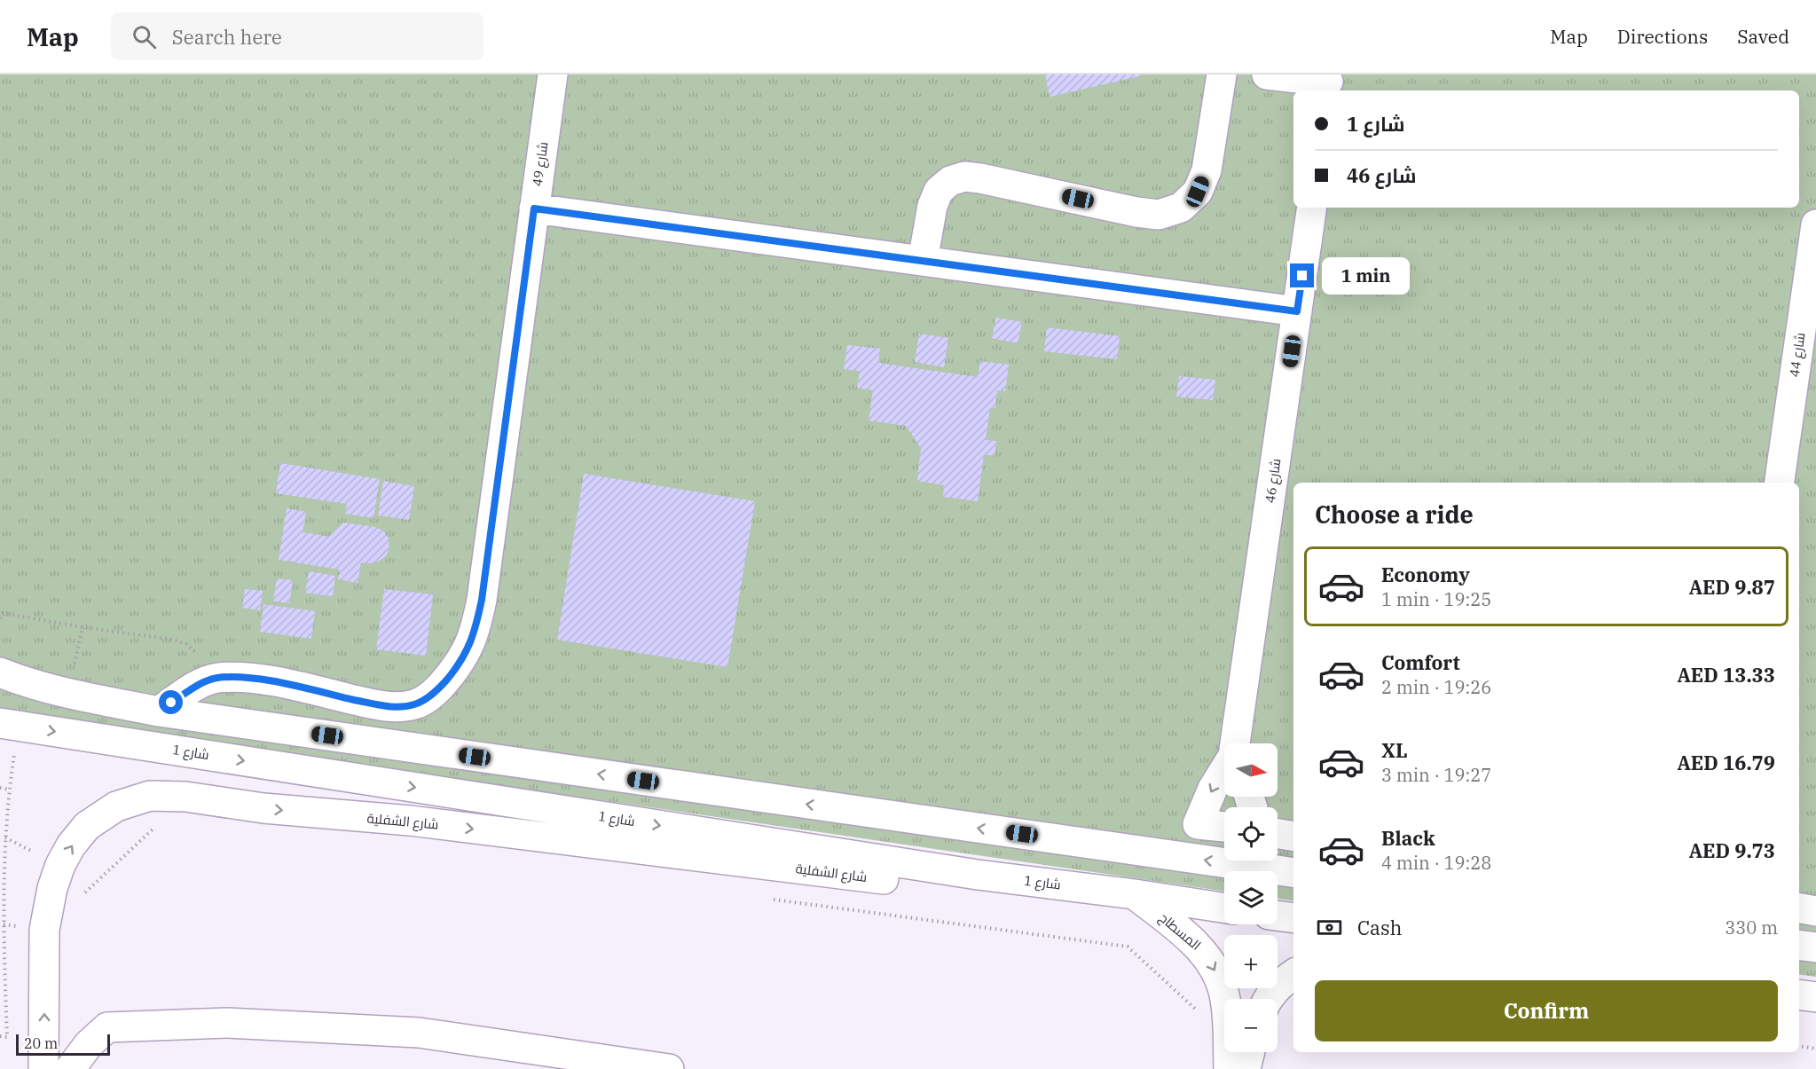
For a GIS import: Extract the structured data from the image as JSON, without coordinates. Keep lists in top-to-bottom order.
{
  "streets": {
    "street": [
      "شارع 49",
      "شارع 44",
      "شارع 46",
      "شارع 1",
      "شارع الشفلية",
      "المسطاح"
    ]
  },
  "crossings": [
    ["شارع 1", "شارع الشفلية"],
    ["شارع 1", "المسطاح"]
  ],
  "one_way": ["المسطاح"],
  "scale_bar": "20 m",
  "north": "right",
  "page": {
    "header": "Map",
    "search": "Search here",
    "nav": ["Map", "Directions", "Saved"],
    "banner": ["شارع 1", "شارع 46"],
    "bubble": "1 min",
    "heading": "Choose a ride",
    "list": [
      {
        "name": "Economy",
        "note": "1 min · 19:25",
        "value": "AED 9.87"
      },
      {
        "name": "Comfort",
        "note": "2 min · 19:26",
        "value": "AED 13.33"
      },
      {
        "name": "XL",
        "note": "3 min · 19:27",
        "value": "AED 16.79"
      },
      {
        "name": "Black",
        "note": "4 min · 19:28",
        "value": "AED 9.73"
      }
    ],
    "map_buttons": ["+", "−"],
    "pay": ["Cash", "330 m"],
    "buttons": "Confirm",
    "scale": "20 m"
  }
}
